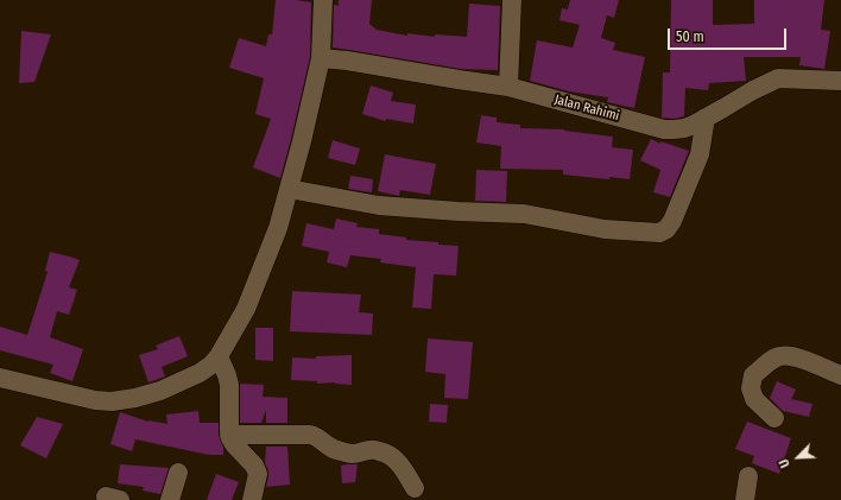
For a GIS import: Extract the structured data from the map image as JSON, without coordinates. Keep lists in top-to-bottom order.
{
  "streets": {
    "street": ["Jalan Rahimi"]
  },
  "scale_bar": "50 m",
  "north": "bottom left"
}
